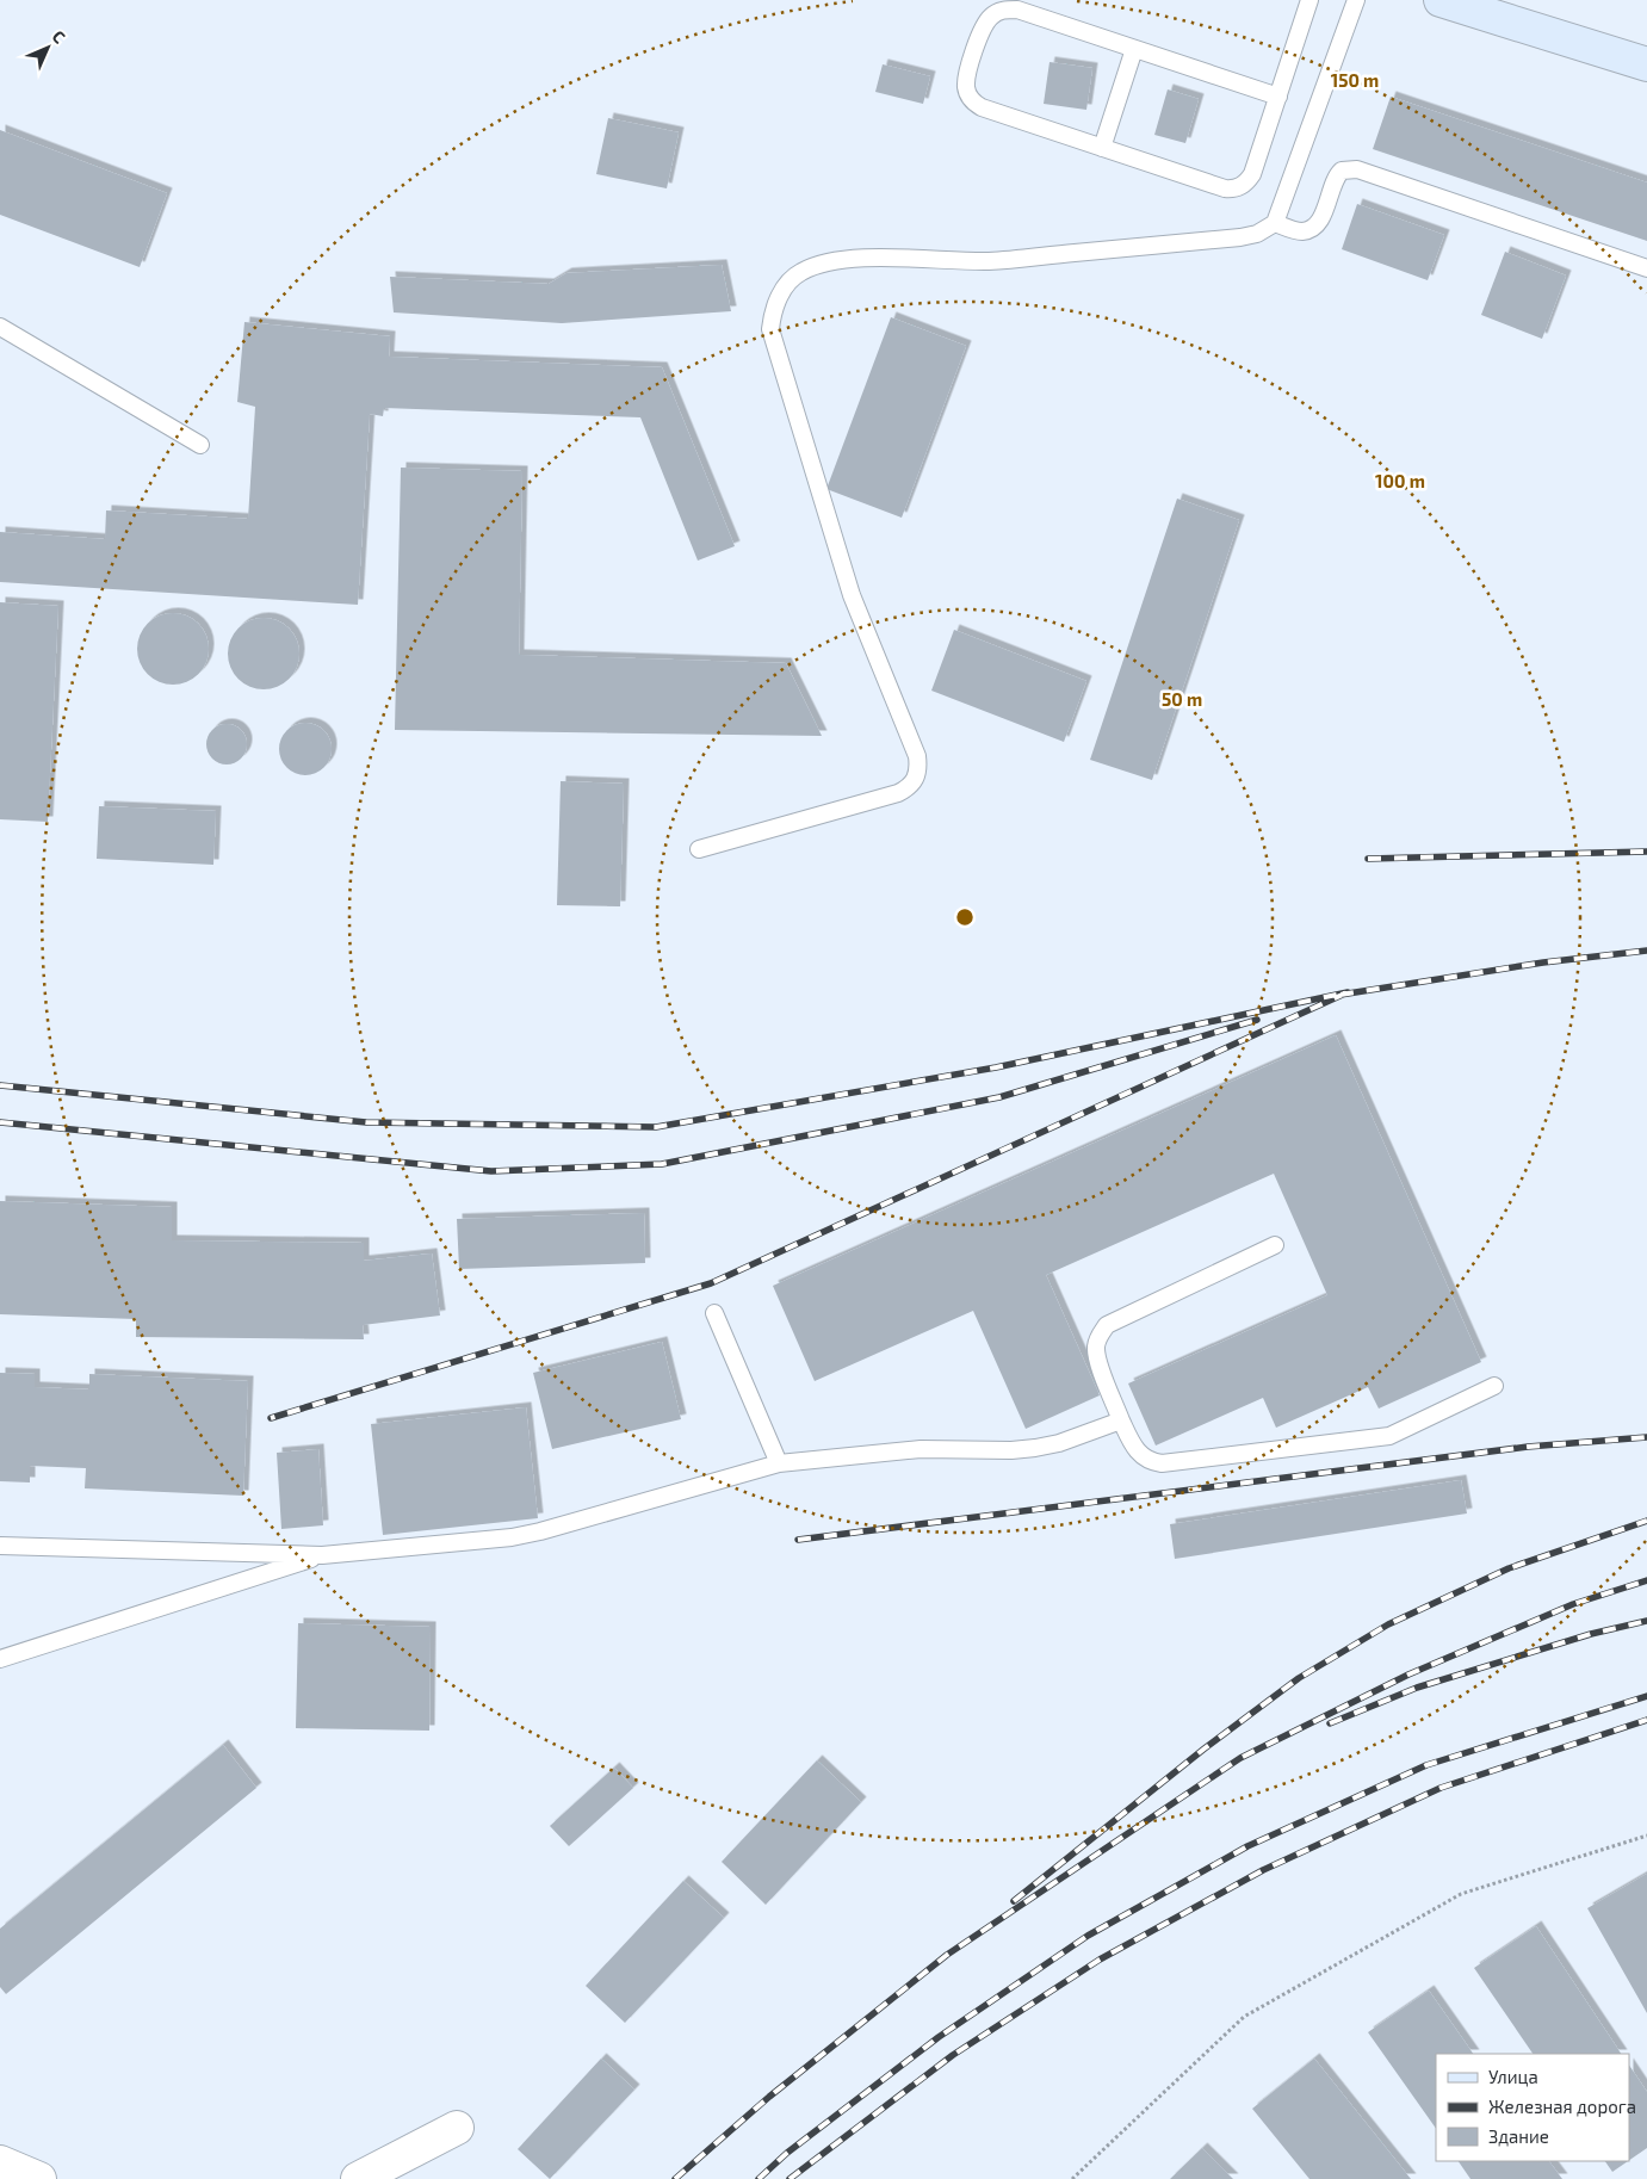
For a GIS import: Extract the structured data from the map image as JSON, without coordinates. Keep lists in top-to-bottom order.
{
  "legend": ["Улица", "Железная дорога", "Здание"],
  "north": "top right",
  "rings": ["150 m", "100 m", "50 m"]
}
